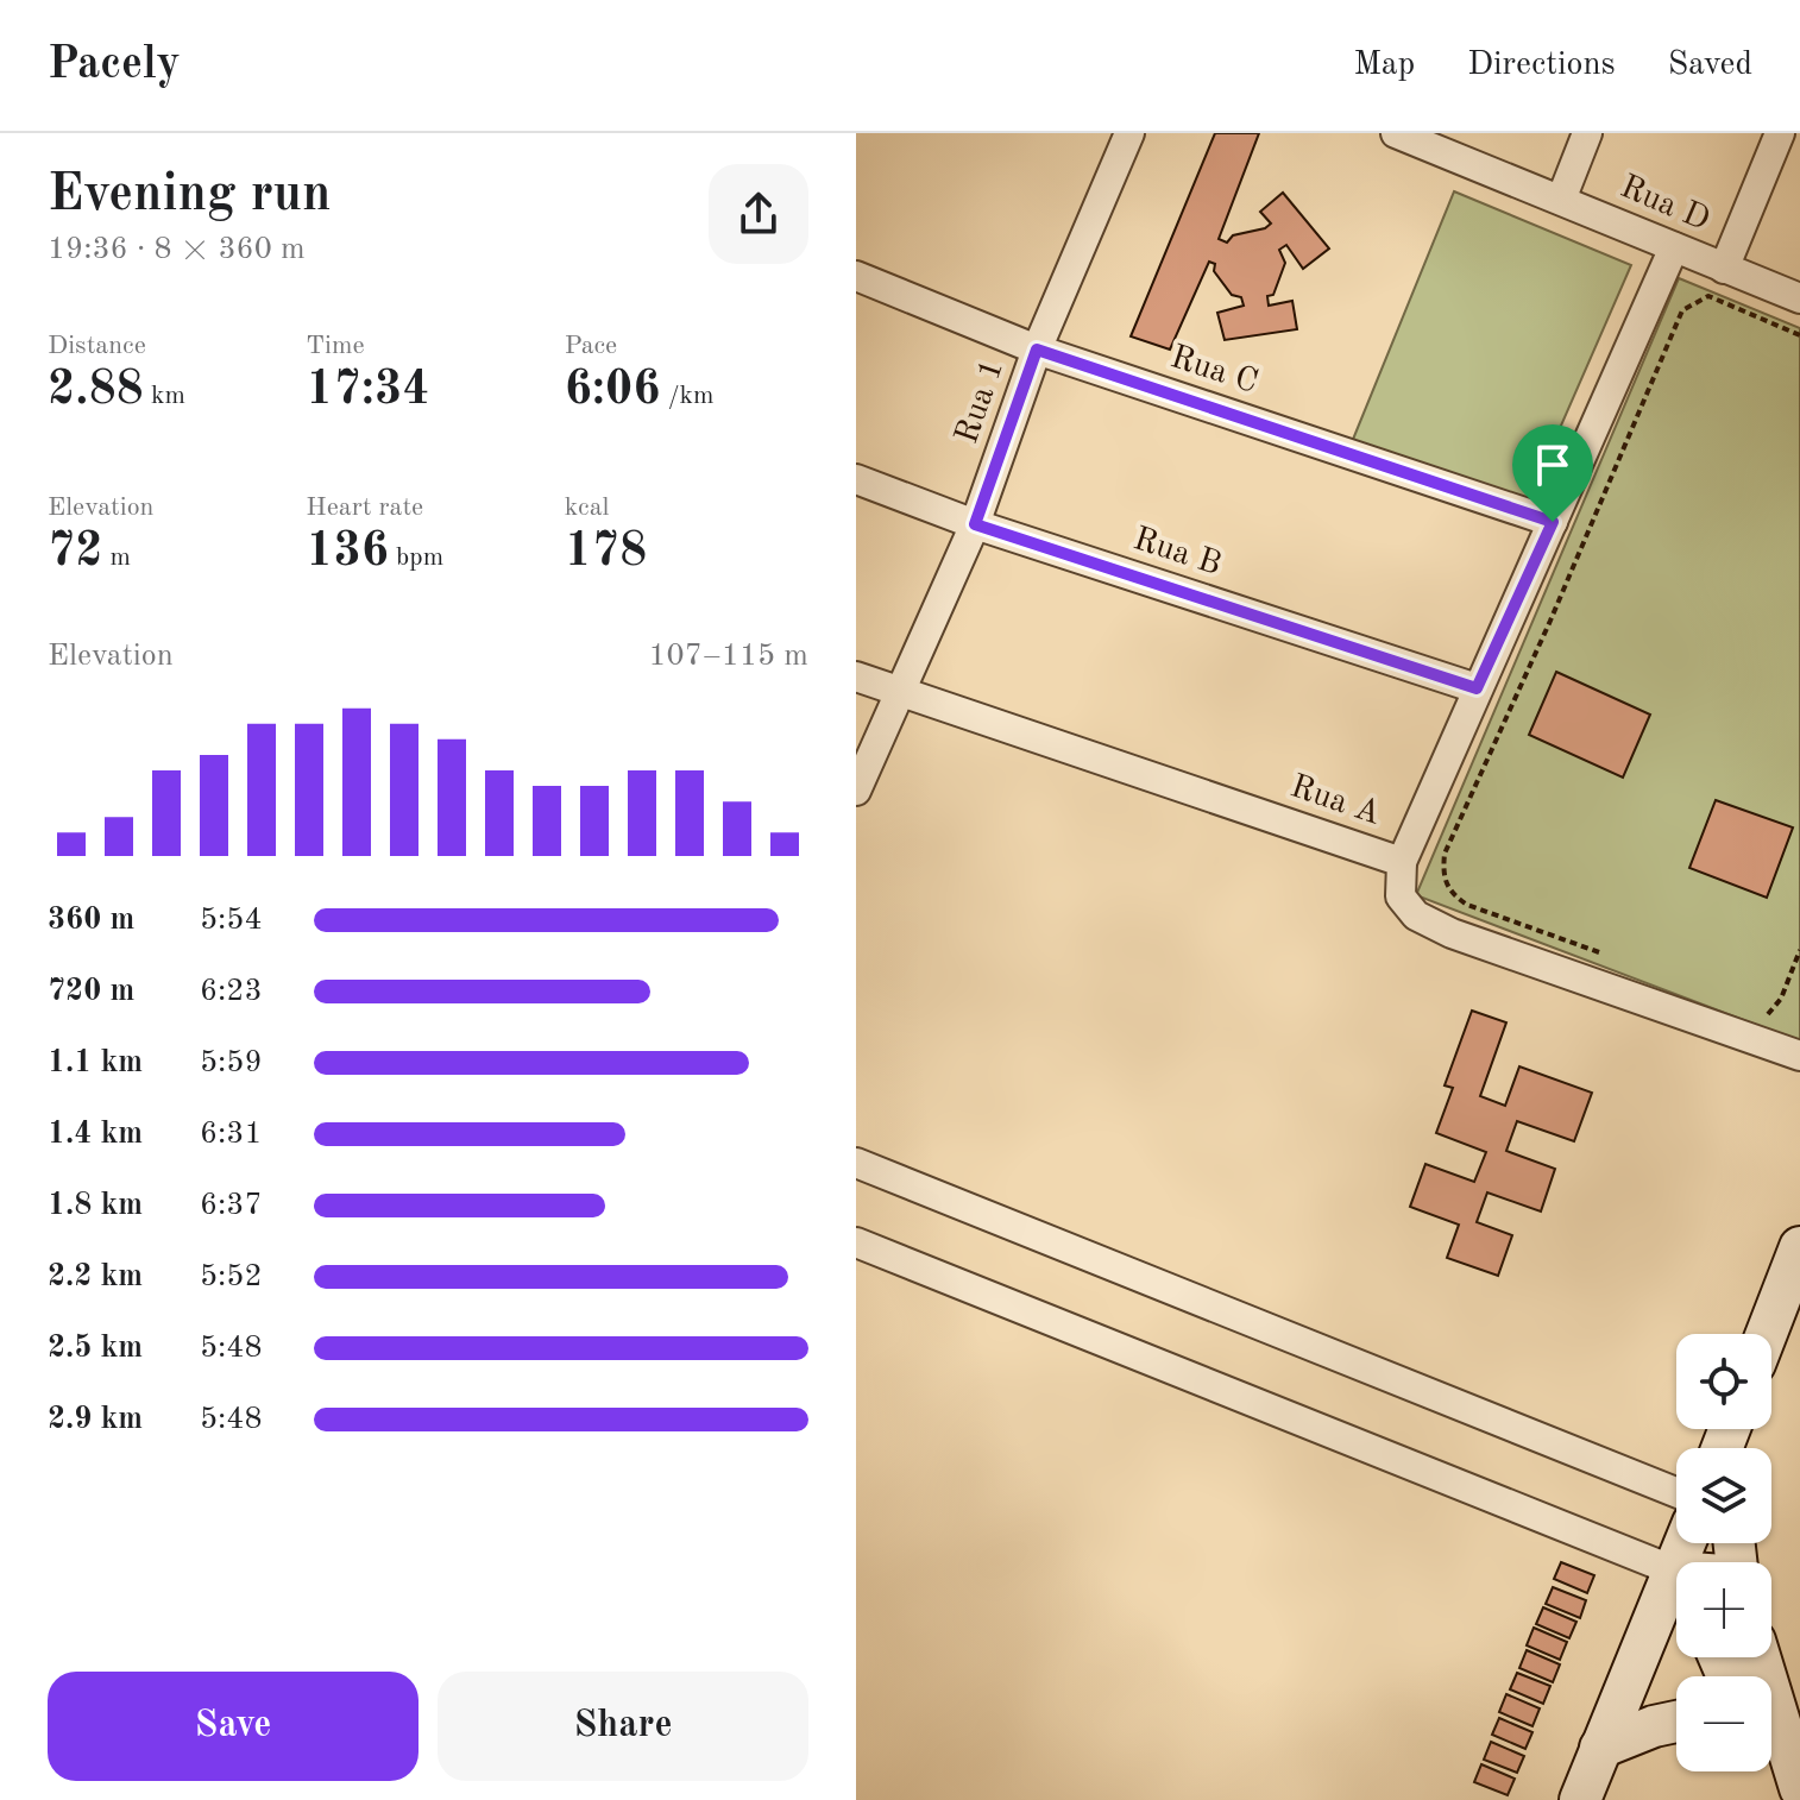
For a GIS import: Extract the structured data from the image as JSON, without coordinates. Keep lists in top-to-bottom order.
{
  "streets": {
    "street": [
      "Rua D",
      "Rua C",
      "Rua 1",
      "Rua B",
      "Rua A"
    ]
  },
  "crossings": [
    ["Rua C", "Rua 1"],
    ["Rua 1", "Rua B"],
    ["Rua 1", "Rua A"]
  ],
  "page": {
    "header": "Pacely",
    "nav": ["Map", "Directions", "Saved"],
    "heading": ["Evening run", "19:36 · 8 × 360 m"],
    "stats": [
      ["Distance", "2.88 km"],
      ["Time", "17:34"],
      ["Pace", "6:06 /km"],
      ["Elevation", "72 m"],
      ["Heart rate", "136 bpm"],
      ["kcal", "178"]
    ],
    "chart": ["Elevation", "107–115 m"],
    "list": [
      {
        "name": "360 m",
        "note": "5:54"
      },
      {
        "name": "720 m",
        "note": "6:23"
      },
      {
        "name": "1.1 km",
        "note": "5:59"
      },
      {
        "name": "1.4 km",
        "note": "6:31"
      },
      {
        "name": "1.8 km",
        "note": "6:37"
      },
      {
        "name": "2.2 km",
        "note": "5:52"
      },
      {
        "name": "2.5 km",
        "note": "5:48"
      },
      {
        "name": "2.9 km",
        "note": "5:48"
      }
    ],
    "map_buttons": ["+", "−"],
    "buttons": ["Save", "Share"]
  }
}
